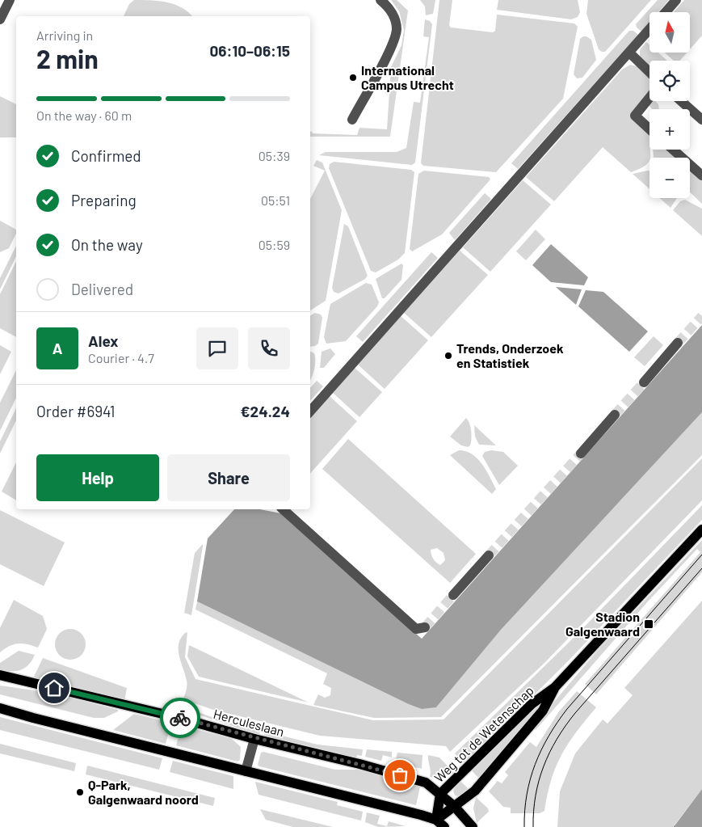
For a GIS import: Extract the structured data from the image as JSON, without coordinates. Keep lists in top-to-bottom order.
{
  "streets": {
    "main road": ["Herculeslaan", "Weg tot de Wetenschap"]
  },
  "crossings": [
    ["Herculeslaan", "Weg tot de Wetenschap"]
  ],
  "places": {
    "other": ["International Campus Utrecht", "Trends, Onderzoek en Statistiek", "Q-Park, Galgenwaard noord"],
    "transit": ["Stadion Galgenwaard"]
  },
  "north": "top",
  "page": {
    "map_buttons": ["+", "−"],
    "heading": ["2 min", "Arriving in", "06:10–06:15"],
    "panel": [
      "Alex",
      "Courier · 4.7",
      "Order #6941",
      "€24.24"
    ],
    "bar": "On the way · 60 m",
    "list": [
      ["Confirmed", "05:39"],
      ["Preparing", "05:51"],
      ["On the way", "05:59"],
      "Delivered"
    ],
    "round": "A",
    "buttons": ["Help", "Share"]
  }
}
